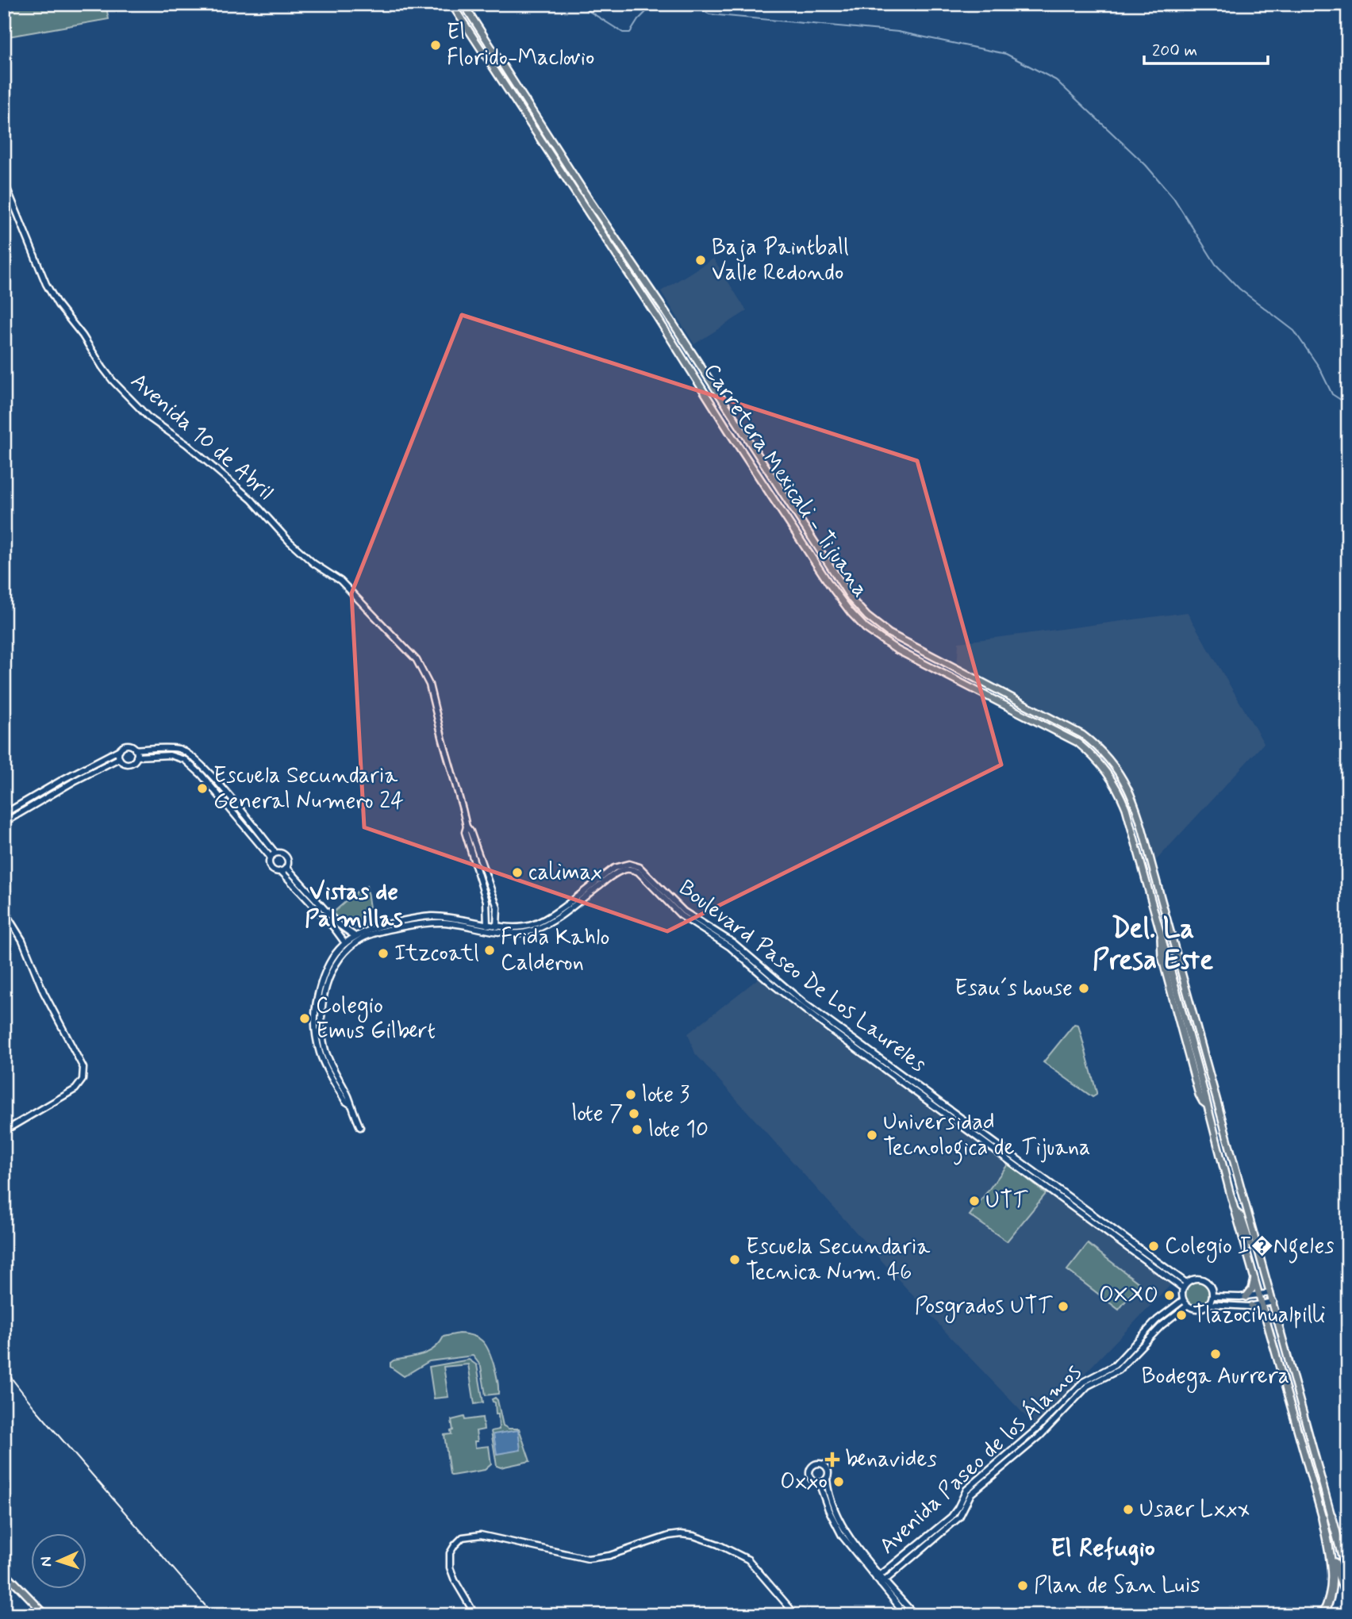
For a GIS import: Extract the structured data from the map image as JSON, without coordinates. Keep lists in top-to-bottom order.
{
  "streets": {
    "highway": ["Carretera Mexicali - Tijuana"],
    "street": ["Avenida 10 de Abril", "Boulevard Paseo De Los Laureles", "Avenida Paseo de los Álamos"]
  },
  "crossings": [
    ["Boulevard Paseo De Los Laureles", "Avenida Paseo de los Álamos"]
  ],
  "districts": ["Vistas de Palmillas", "Del. La Presa Este", "El Refugio"],
  "places": {
    "other": [
      "El Florido-Maclovio",
      "Baja Paintball Valle Redondo",
      "Escuela Secundaria General Numero 24",
      "calimax",
      "Frida Kahlo Calderon",
      "Itzcoatl",
      "Esau´s house",
      "Colegio Emus Gilbert",
      "lote 3",
      "lote 7",
      "lote 10",
      "Universidad Tecnologica de Tijuana",
      "UTT",
      "Colegio I�Ngeles",
      "Escuela Secundaria Tecnica Num. 46",
      "OXXO",
      "Posgrados UTT",
      "Tlazocihualpilli",
      "Bodega Aurrera",
      "Oxxo",
      "Usaer Lxxx",
      "Plan de San Luis"
    ],
    "health": ["benavides"]
  },
  "scale_bar": "200 m",
  "north": "left"
}
